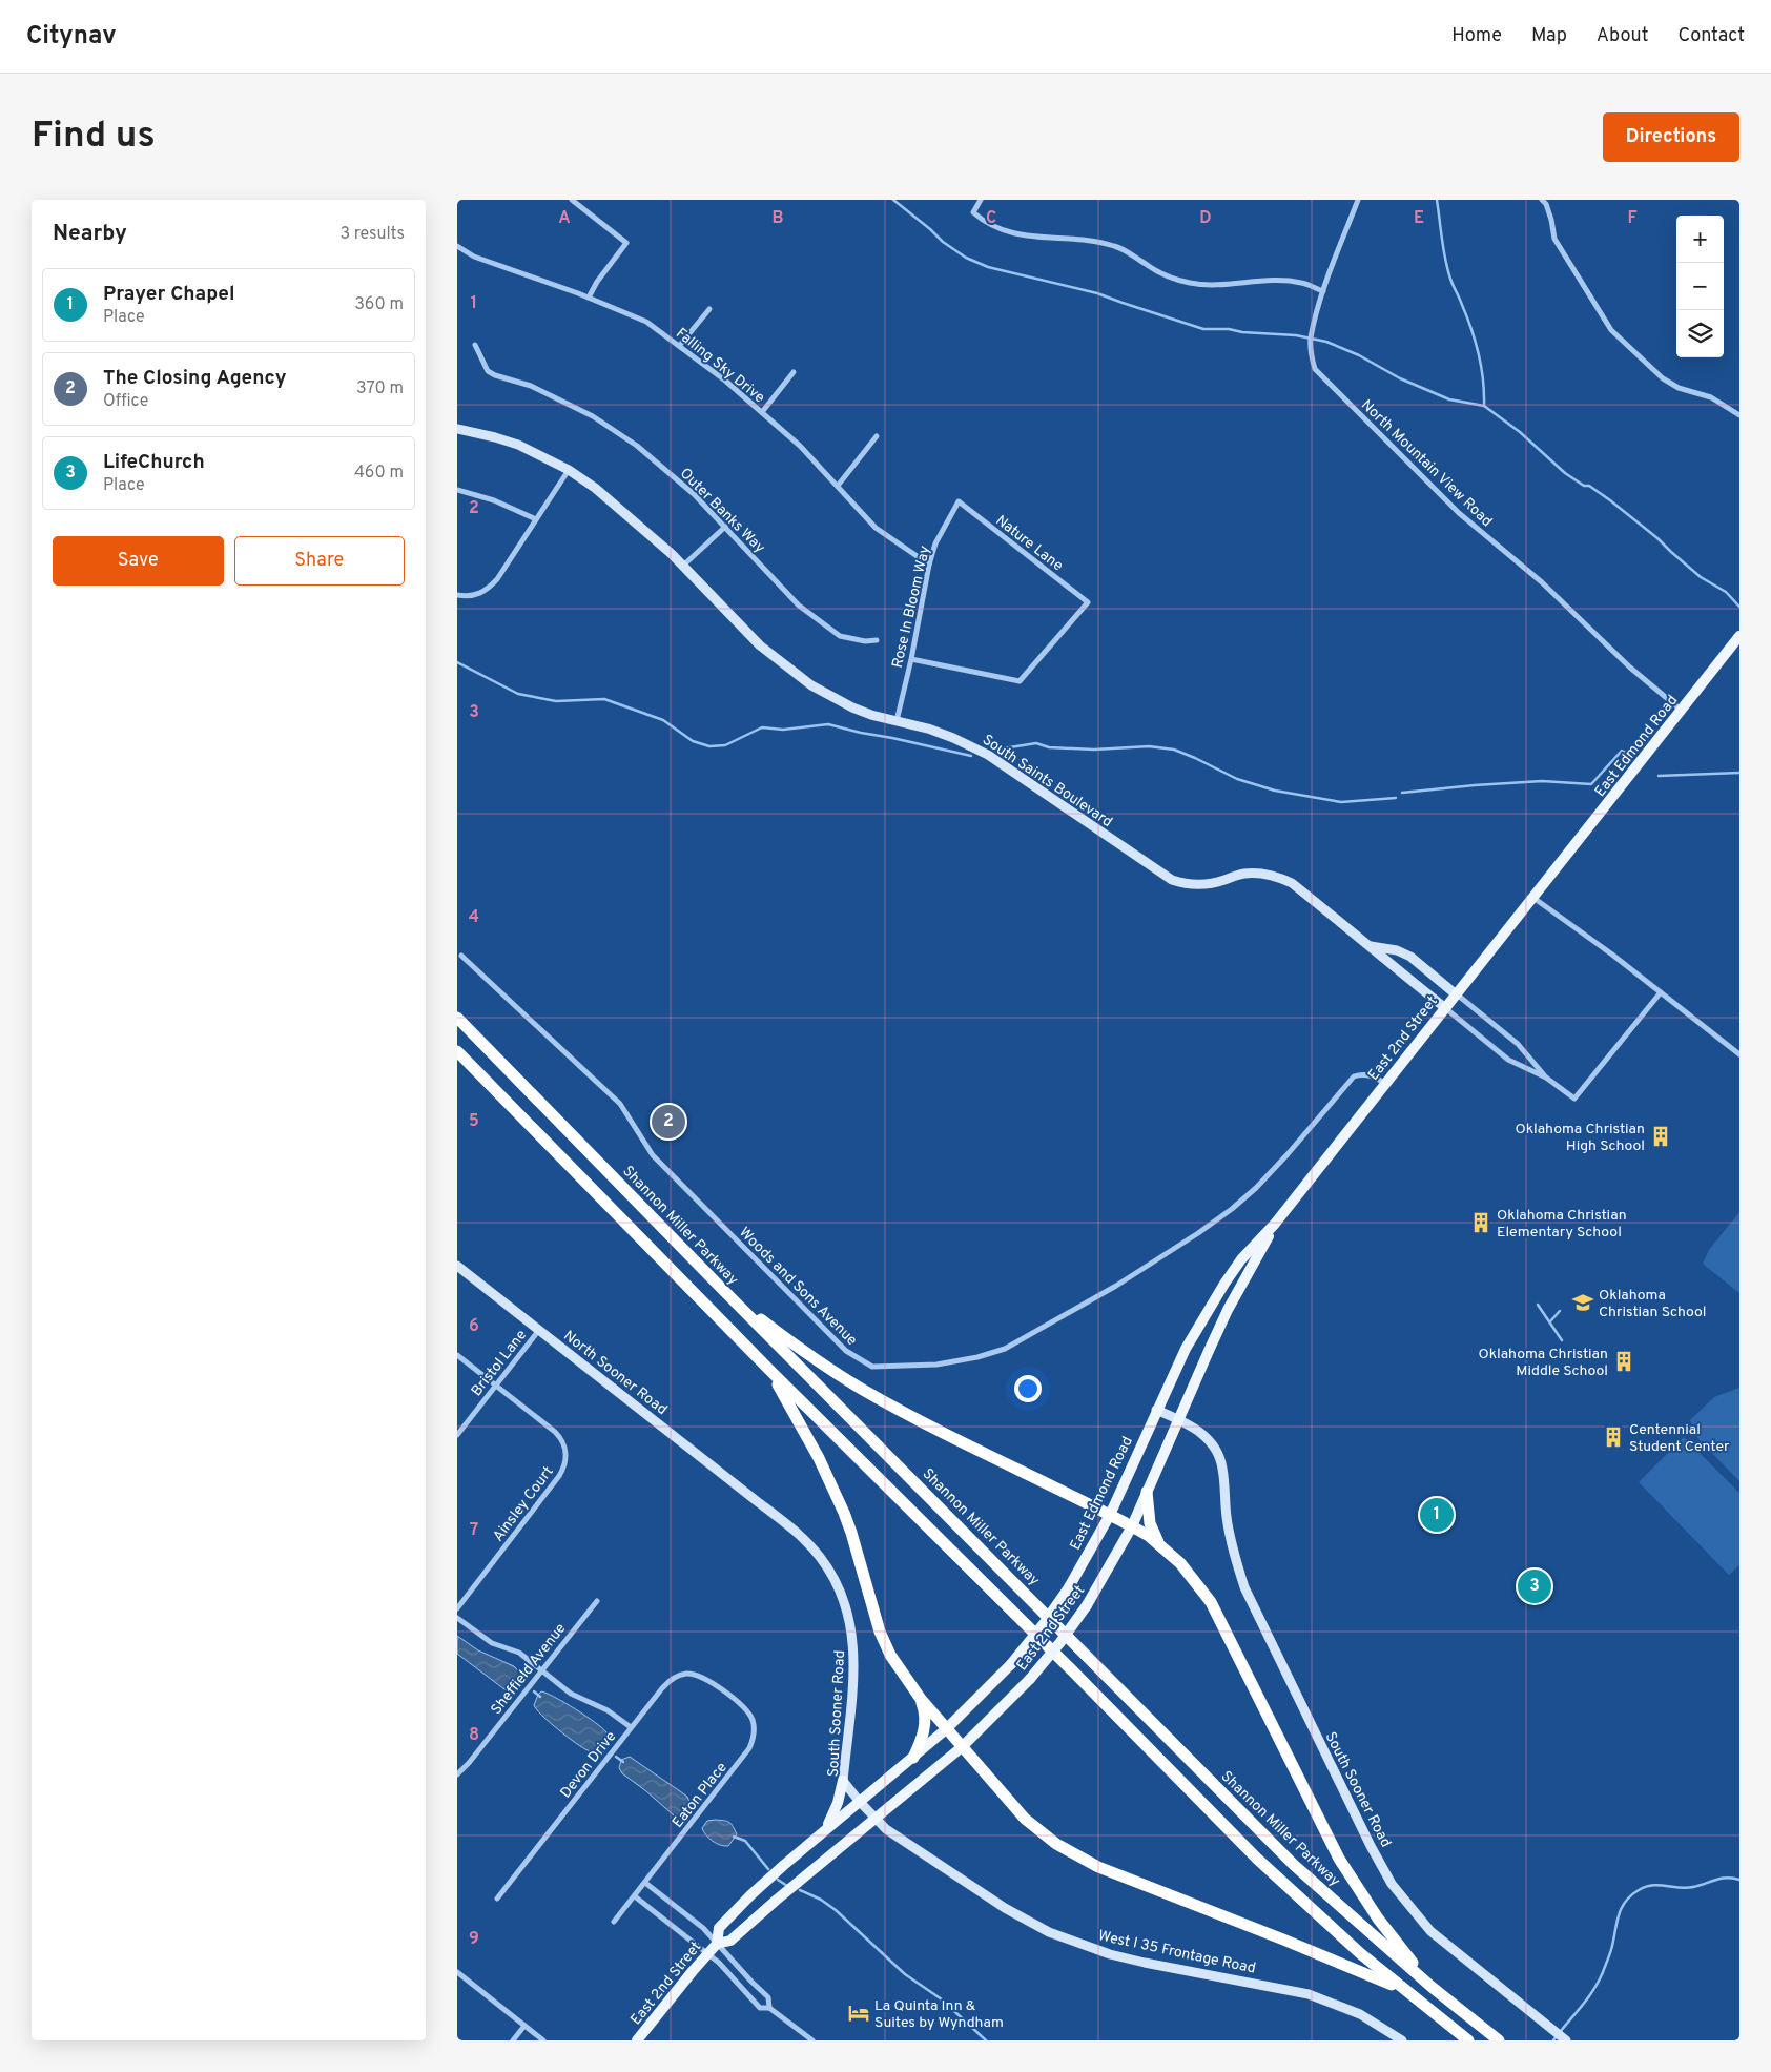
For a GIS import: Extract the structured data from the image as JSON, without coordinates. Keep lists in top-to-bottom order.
{
  "streets": {
    "highway": ["Shannon Miller Parkway"],
    "main road": ["East Edmond Road", "East 2nd Street"],
    "street": [
      "Falling Sky Drive",
      "North Mountain View Road",
      "Outer Banks Way",
      "Nature Lane",
      "Rose In Bloom Way",
      "South Saints Boulevard",
      "Woods and Sons Avenue",
      "Bristol Lane",
      "North Sooner Road",
      "Ainsley Court",
      "Sheffield Avenue",
      "South Sooner Road",
      "Devon Drive",
      "Eaton Place",
      "West I 35 Frontage Road"
    ]
  },
  "crossings": [
    ["Falling Sky Drive", "Rose In Bloom Way"],
    ["North Mountain View Road", "East Edmond Road"],
    ["Nature Lane", "Rose In Bloom Way"],
    ["Rose In Bloom Way", "South Saints Boulevard"],
    ["East Edmond Road", "East 2nd Street"],
    ["East Edmond Road", "South Sooner Road"],
    ["South Saints Boulevard", "East 2nd Street"],
    ["East 2nd Street", "Woods and Sons Avenue"],
    ["East 2nd Street", "South Sooner Road"],
    ["East 2nd Street", "West I 35 Frontage Road"],
    ["Bristol Lane", "North Sooner Road"],
    ["Bristol Lane", "Ainsley Court"],
    ["North Sooner Road", "South Sooner Road"],
    ["South Sooner Road", "West I 35 Frontage Road"],
    ["Devon Drive", "Eaton Place"]
  ],
  "places": {
    "building": [
      "Oklahoma Christian High School",
      "Oklahoma Christian Elementary School",
      "Oklahoma Christian Middle School",
      "Centennial Student Center"
    ],
    "school or university": ["Oklahoma Christian School"],
    "hotel": ["La Quinta Inn & Suites by Wyndham"]
  },
  "page": {
    "header": "Citynav",
    "nav": [
      "Home",
      "Map",
      "About",
      "Contact"
    ],
    "buttons": [
      "Directions",
      ["Save", "Share"]
    ],
    "title": "Find us",
    "heading": ["Nearby", "3 results"],
    "map_buttons": ["+", "−"],
    "list": [
      {
        "mark": "1",
        "name": "Prayer Chapel",
        "note": "Place",
        "value": "360 m"
      },
      {
        "mark": "2",
        "name": "The Closing Agency",
        "note": "Office",
        "value": "370 m"
      },
      {
        "mark": "3",
        "name": "LifeChurch",
        "note": "Place",
        "value": "460 m"
      }
    ],
    "pins": ["2", "1", "3"]
  },
  "grid": {
    "columns": [
      "A",
      "B",
      "C",
      "D",
      "E",
      "F"
    ],
    "rows": [
      "1",
      "2",
      "3",
      "4",
      "5",
      "6",
      "7",
      "8",
      "9"
    ]
  }
}
